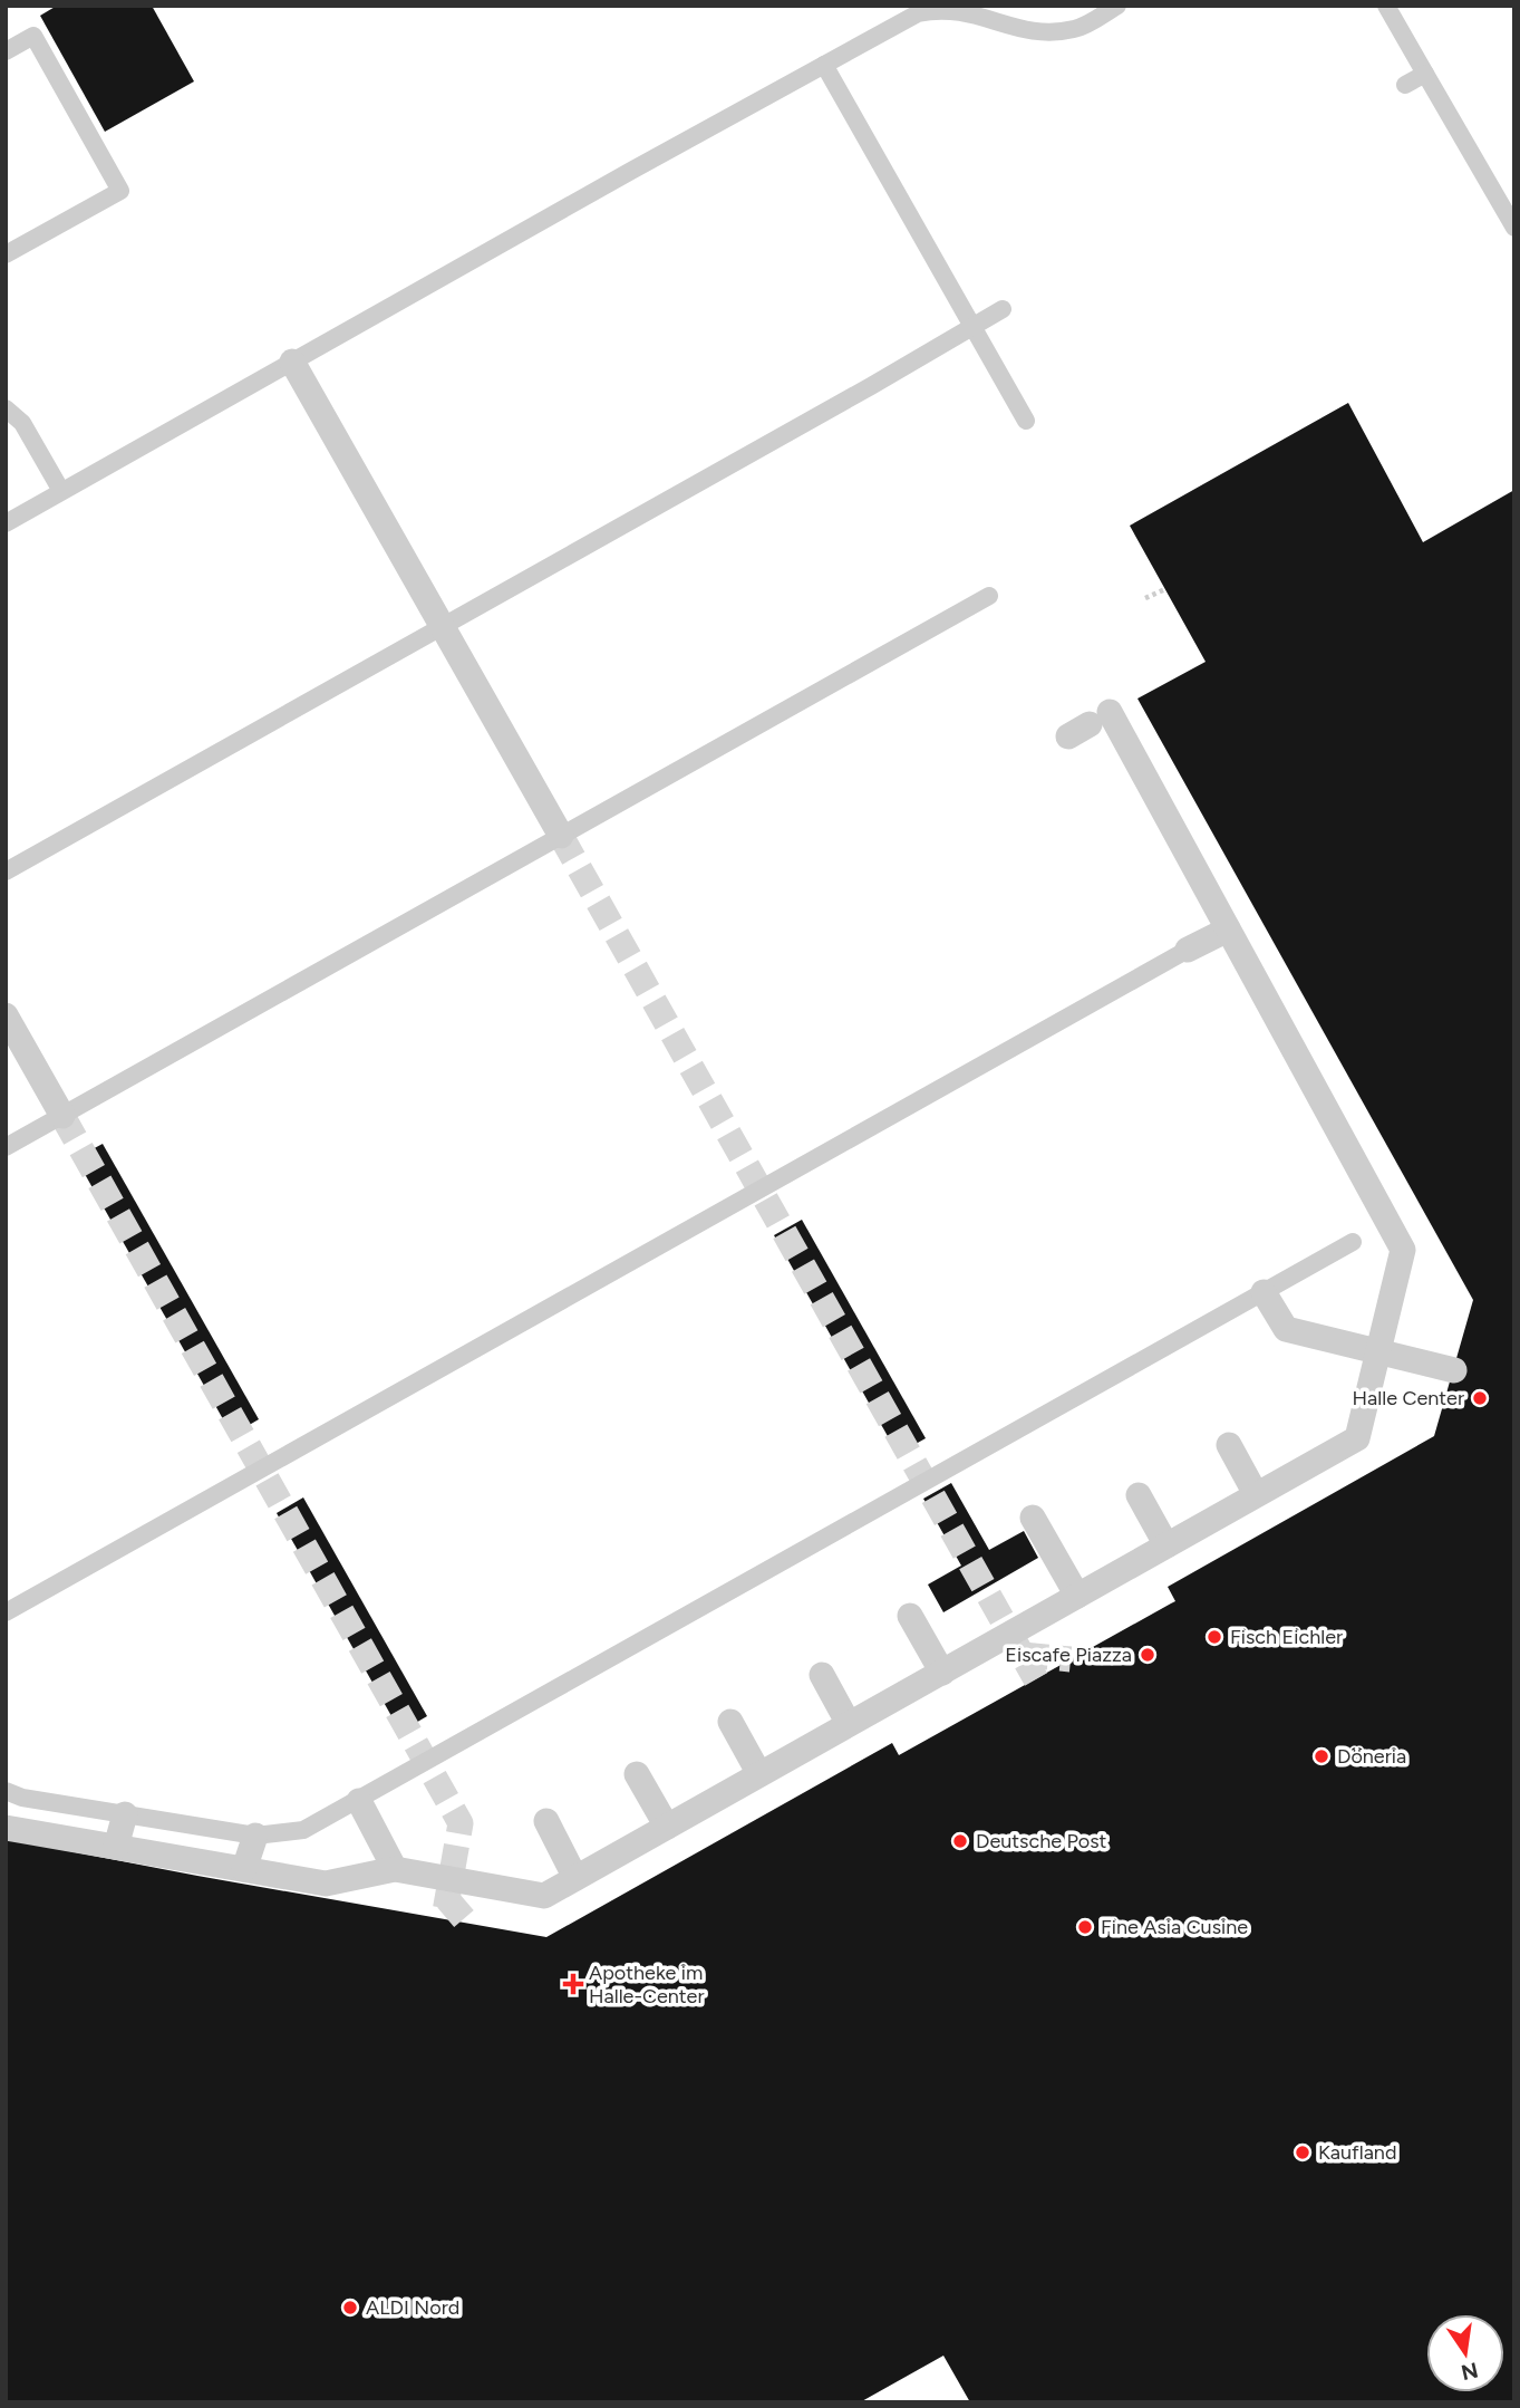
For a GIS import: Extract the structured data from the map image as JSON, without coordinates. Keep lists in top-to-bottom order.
{
  "places": {
    "other": [
      "Halle Center",
      "Fisch Eichler",
      "Eiscafe Piazza",
      "Döneria",
      "Deutsche Post",
      "Fine Asia Cusine",
      "Kaufland",
      "ALDI Nord"
    ],
    "health": ["Apotheke im Halle-Center"]
  },
  "north": "bottom"
}
